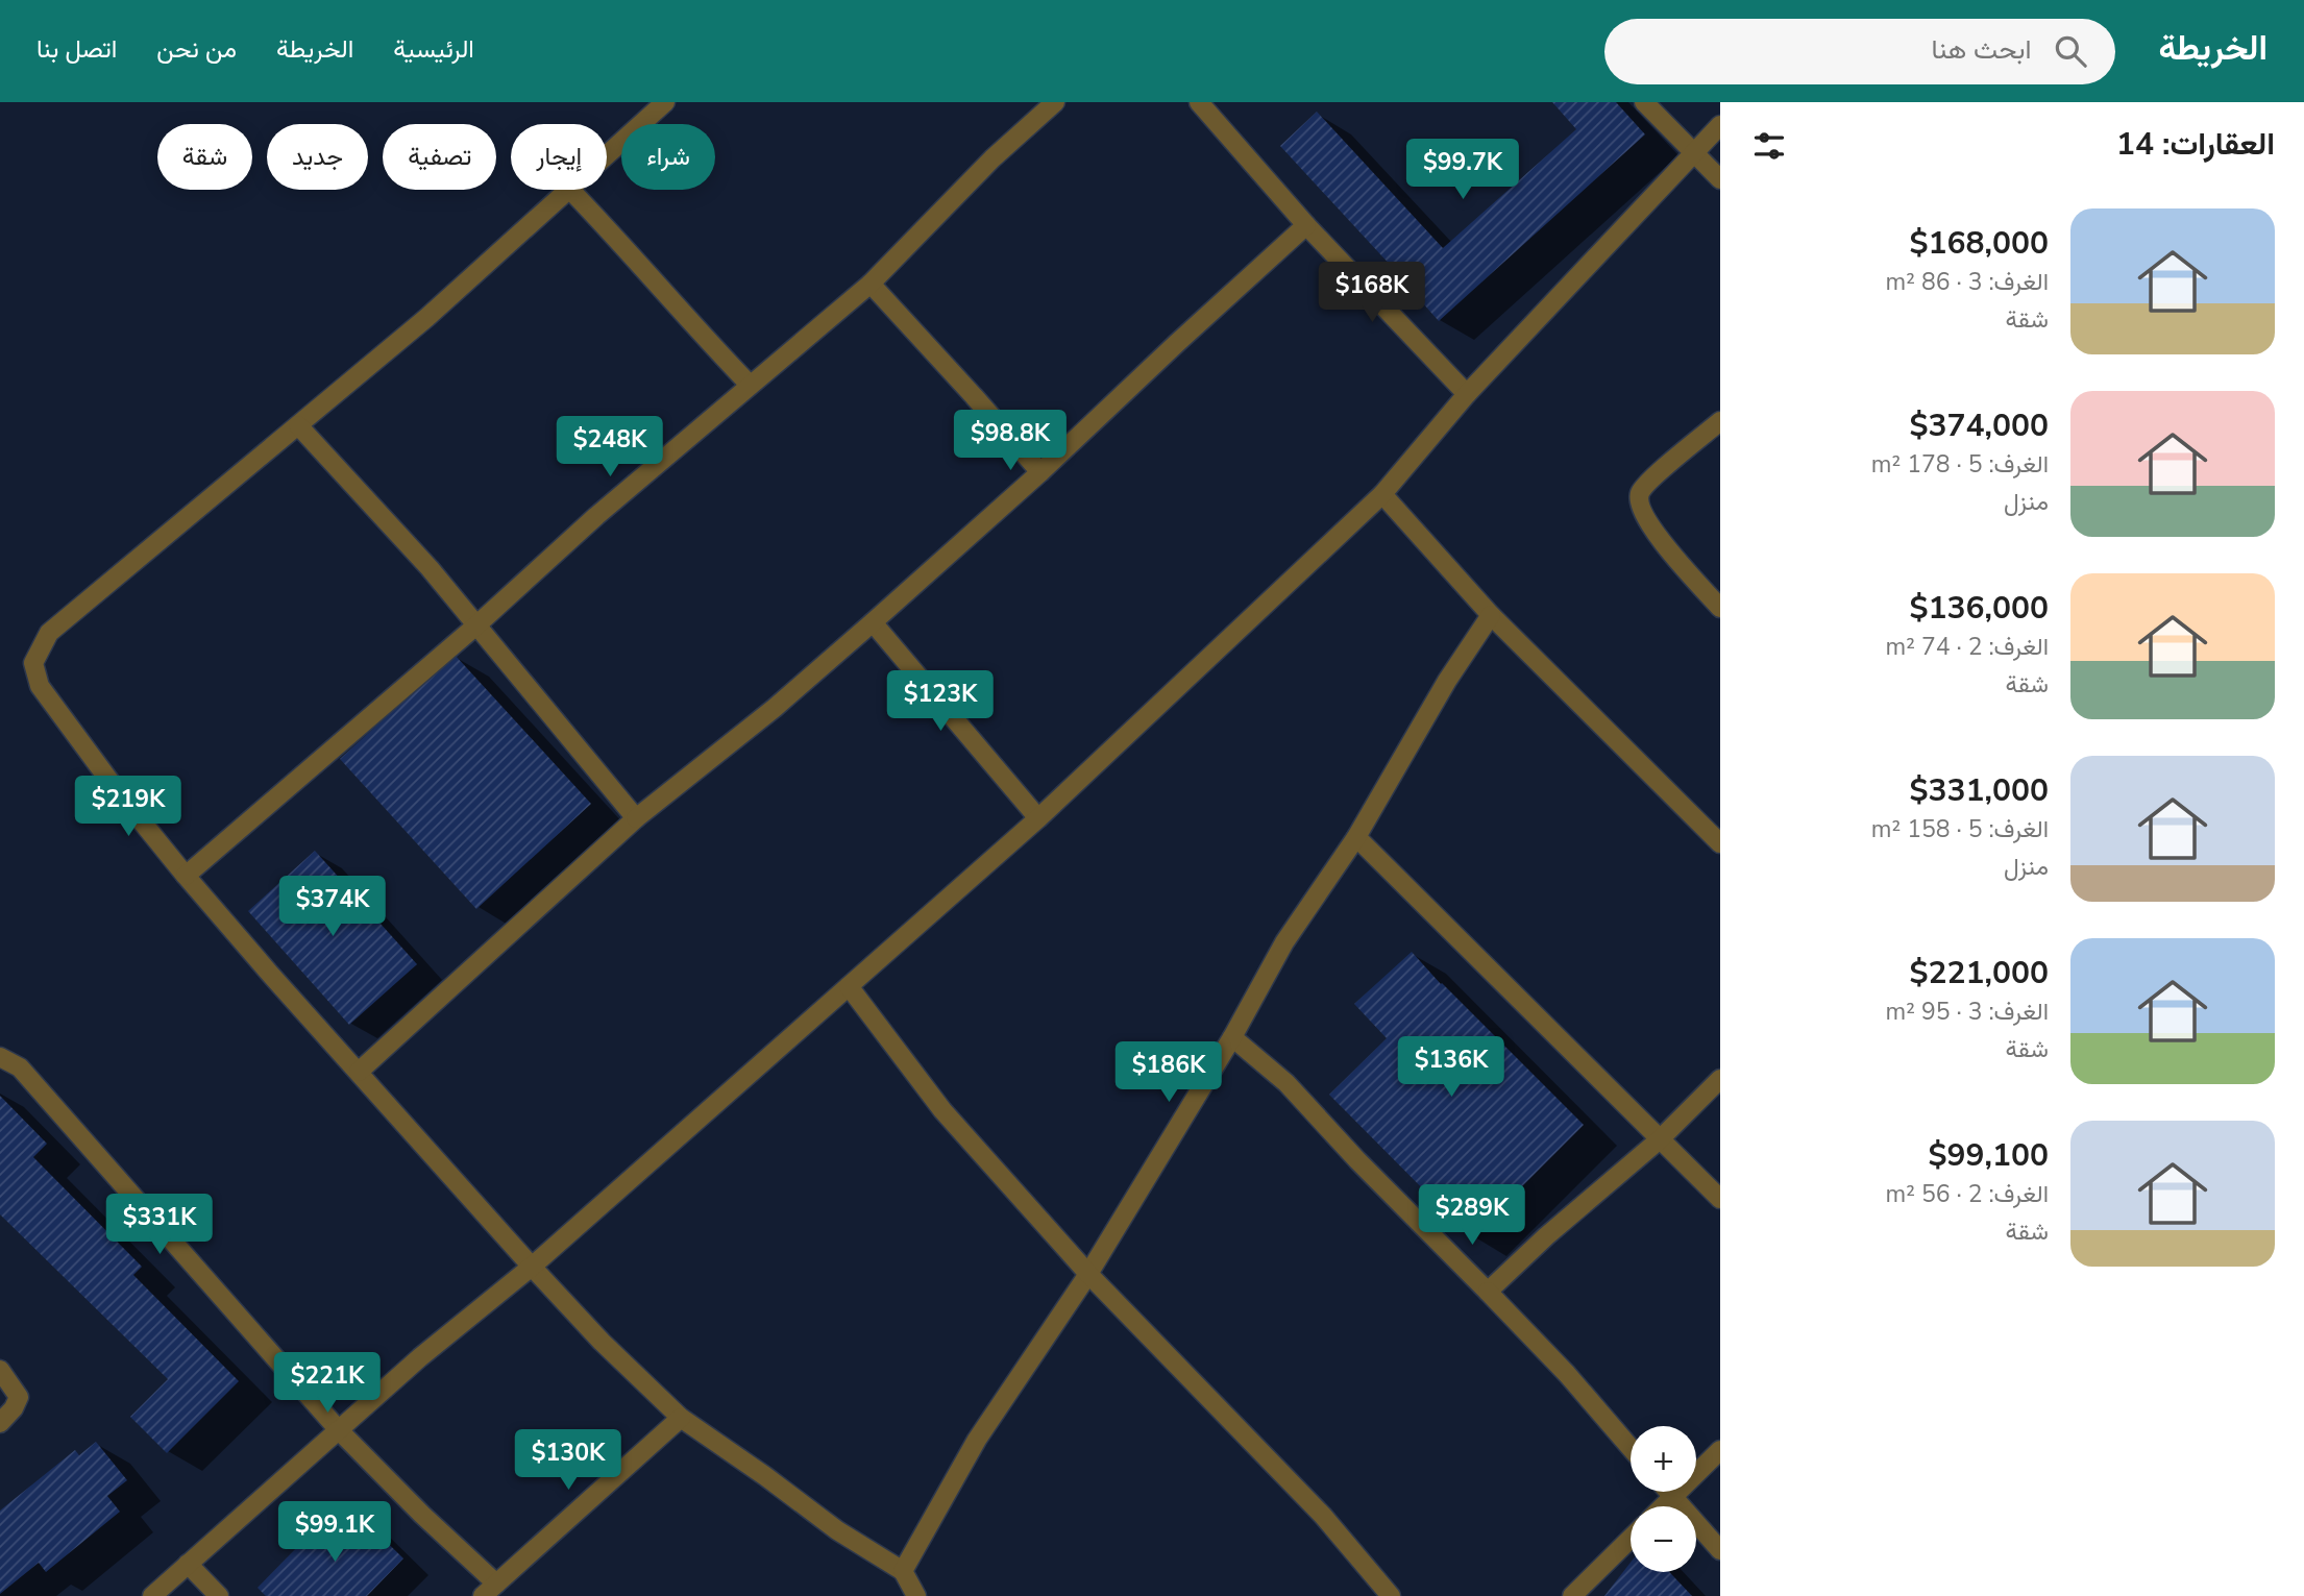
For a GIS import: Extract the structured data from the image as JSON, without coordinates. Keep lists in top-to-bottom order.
{
  "page": {
    "header": "الخريطة",
    "search": "ابحث هنا",
    "nav": [
      "الرئيسية",
      "الخريطة",
      "من نحن",
      "اتصل بنا"
    ],
    "heading": "العقارات: 14",
    "chip": [
      "شراء",
      "إيجار",
      "تصفية",
      "جديد",
      "شقة"
    ],
    "price": [
      "$99.7K",
      "$168K",
      "$98.8K",
      "$248K",
      "$123K",
      "$219K",
      "$374K",
      "$136K",
      "$186K",
      "$289K",
      "$331K",
      "$221K",
      "$130K",
      "$99.1K"
    ],
    "list": [
      {
        "name": "$168,000",
        "note": "الغرف: 3 · 86 m² · شقة"
      },
      {
        "name": "$374,000",
        "note": "الغرف: 5 · 178 m² · منزل"
      },
      {
        "name": "$136,000",
        "note": "الغرف: 2 · 74 m² · شقة"
      },
      {
        "name": "$331,000",
        "note": "الغرف: 5 · 158 m² · منزل"
      },
      {
        "name": "$221,000",
        "note": "الغرف: 3 · 95 m² · شقة"
      },
      {
        "name": "$99,100",
        "note": "الغرف: 2 · 56 m² · شقة"
      }
    ],
    "map_buttons": ["+", "−"]
  }
}
